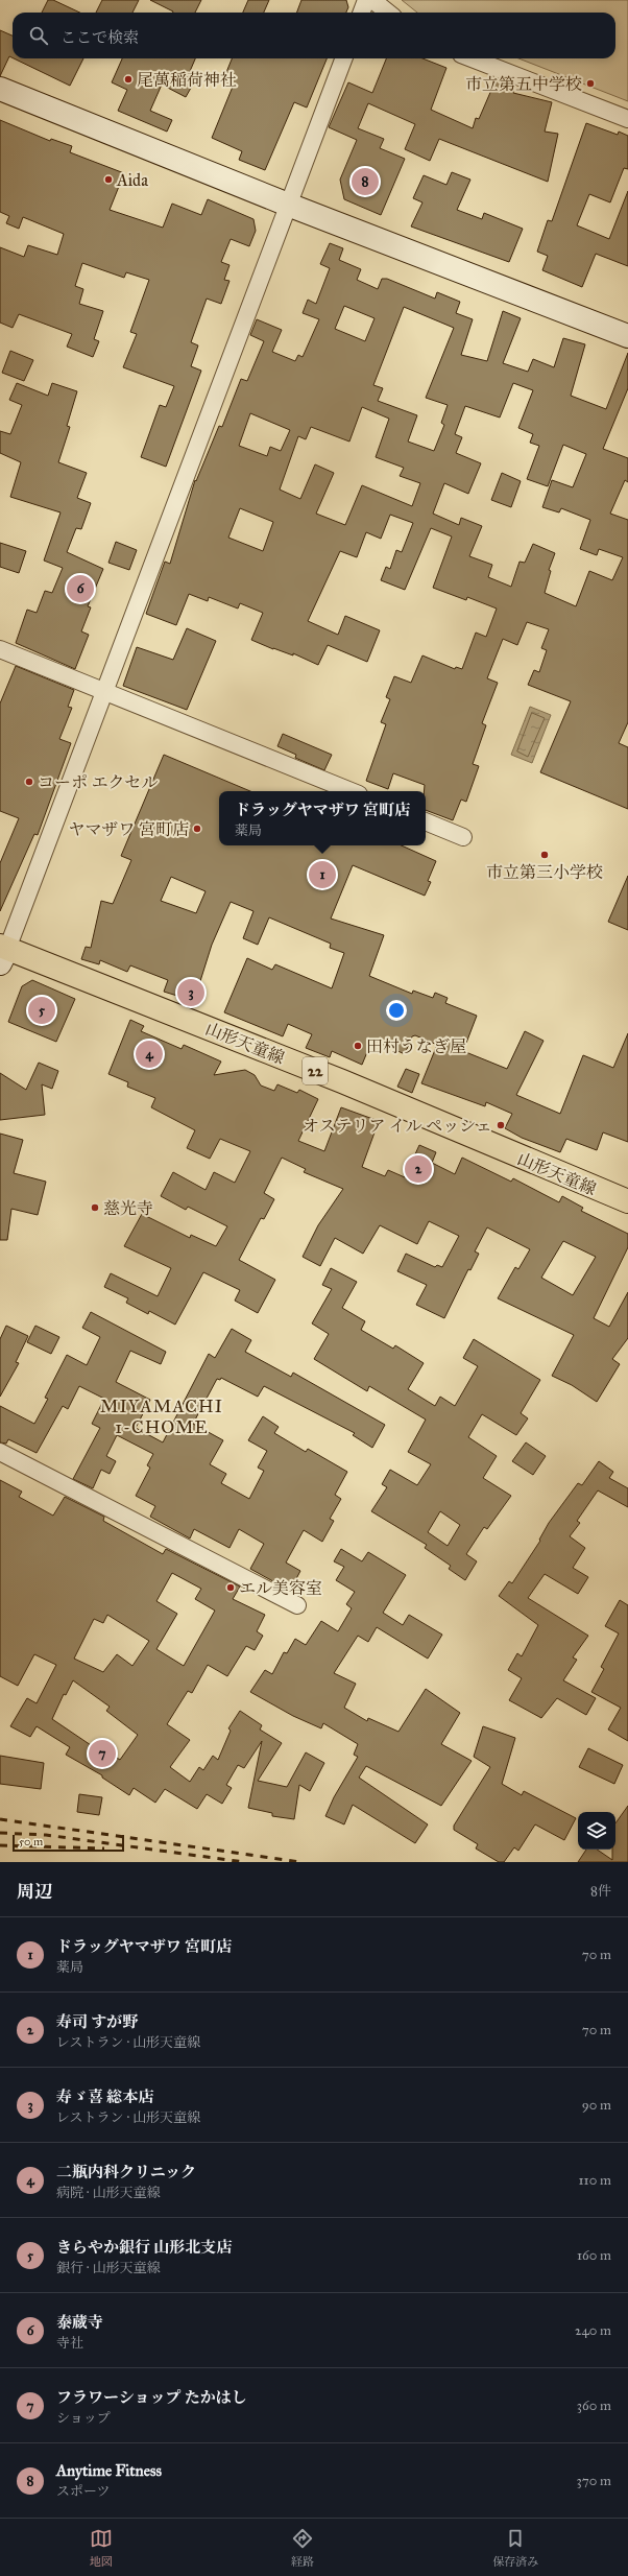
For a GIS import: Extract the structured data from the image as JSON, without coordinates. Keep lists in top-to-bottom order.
{
  "streets": {
    "main road": ["山形天童線", "22"]
  },
  "districts": ["MIYAMACHI 1-CHOME"],
  "places": [
    "尾萬稲荷神社",
    "市立第五中学校",
    "Aida",
    "コーポ エクセル",
    "ヤマザワ 宮町店",
    "市立第三小学校",
    "田村うなぎ屋",
    "オステリア イル ペッシェ",
    "慈光寺",
    "エル美容室"
  ],
  "scale_bar": "50 m",
  "page": {
    "search": "ここで検索",
    "pins": [
      "8",
      "6",
      "1",
      "3",
      "5",
      "4",
      "2",
      "7"
    ],
    "popup": ["ドラッグヤマザワ 宮町店", "薬局"],
    "scale": "50 m",
    "heading": ["周辺", "8件"],
    "list": [
      {
        "mark": "1",
        "name": "ドラッグヤマザワ 宮町店",
        "note": "薬局",
        "value": "70 m"
      },
      {
        "mark": "2",
        "name": "寿司 すが野",
        "note": "レストラン · 山形天童線",
        "value": "70 m"
      },
      {
        "mark": "3",
        "name": "寿ゞ喜 総本店",
        "note": "レストラン · 山形天童線",
        "value": "90 m"
      },
      {
        "mark": "4",
        "name": "二瓶内科クリニック",
        "note": "病院 · 山形天童線",
        "value": "110 m"
      },
      {
        "mark": "5",
        "name": "きらやか銀行 山形北支店",
        "note": "銀行 · 山形天童線",
        "value": "160 m"
      },
      {
        "mark": "6",
        "name": "泰蔵寺",
        "note": "寺社",
        "value": "240 m"
      },
      {
        "mark": "7",
        "name": "フラワーショップ たかはし",
        "note": "ショップ",
        "value": "360 m"
      },
      {
        "mark": "8",
        "name": "Anytime Fitness",
        "note": "スポーツ",
        "value": "370 m"
      }
    ],
    "nav": ["地図", "経路", "保存済み"]
  }
}
